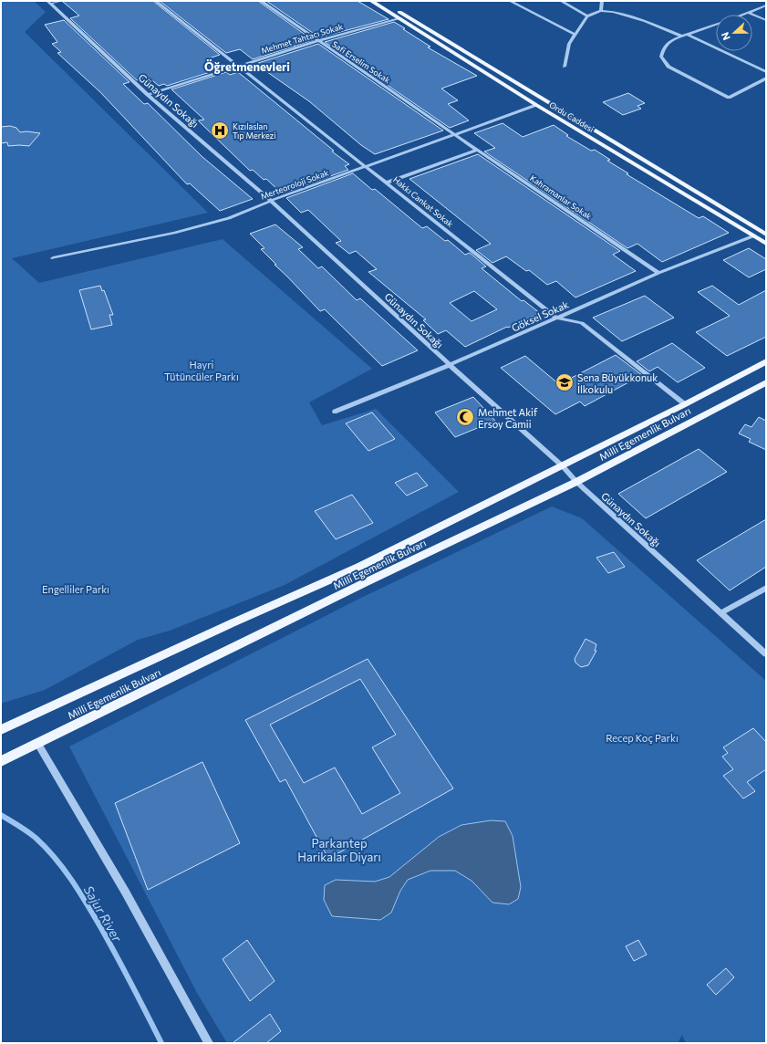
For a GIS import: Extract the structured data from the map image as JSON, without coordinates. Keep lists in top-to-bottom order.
{
  "streets": {
    "main road": ["Ordu Caddesi", "Milli Egemenlik Bulvarı"],
    "street": [
      "Mehmet Tahtacı Sokak",
      "Safi Erselim Sokak",
      "Günaydın Sokağı",
      "Merteoroloji Sokak",
      "Kahramanlar Sokak",
      "Hakkı Cankat Sokak",
      "Göksel Sokak"
    ]
  },
  "crossings": [
    ["Mehmet Tahtacı Sokak", "Safi Erselim Sokak"],
    ["Mehmet Tahtacı Sokak", "Günaydın Sokağı"],
    ["Mehmet Tahtacı Sokak", "Ordu Caddesi"],
    ["Mehmet Tahtacı Sokak", "Hakkı Cankat Sokak"],
    ["Safi Erselim Sokak", "Merteoroloji Sokak"],
    ["Safi Erselim Sokak", "Kahramanlar Sokak"],
    ["Günaydın Sokağı", "Merteoroloji Sokak"],
    ["Günaydın Sokağı", "Göksel Sokak"],
    ["Günaydın Sokağı", "Milli Egemenlik Bulvarı"],
    ["Ordu Caddesi", "Merteoroloji Sokak"],
    ["Ordu Caddesi", "Göksel Sokak"],
    ["Merteoroloji Sokak", "Kahramanlar Sokak"],
    ["Merteoroloji Sokak", "Hakkı Cankat Sokak"],
    ["Kahramanlar Sokak", "Göksel Sokak"],
    ["Hakkı Cankat Sokak", "Göksel Sokak"],
    ["Hakkı Cankat Sokak", "Milli Egemenlik Bulvarı"]
  ],
  "districts": ["Öğretmenevleri"],
  "water": ["Sajur River"],
  "parks": [
    "Hayri Tütüncüler Parkı",
    "Engelliler Parkı",
    "Recep Koç Parkı",
    "Parkantep Harikalar Diyarı"
  ],
  "places": {
    "hospital": ["Kızılaslan Tıp Merkezi"],
    "school or university": ["Sena Büyükkonuk İlkokulu"],
    "mosque": ["Mehmet Akif Ersoy Camii"]
  },
  "north": "left"
}
